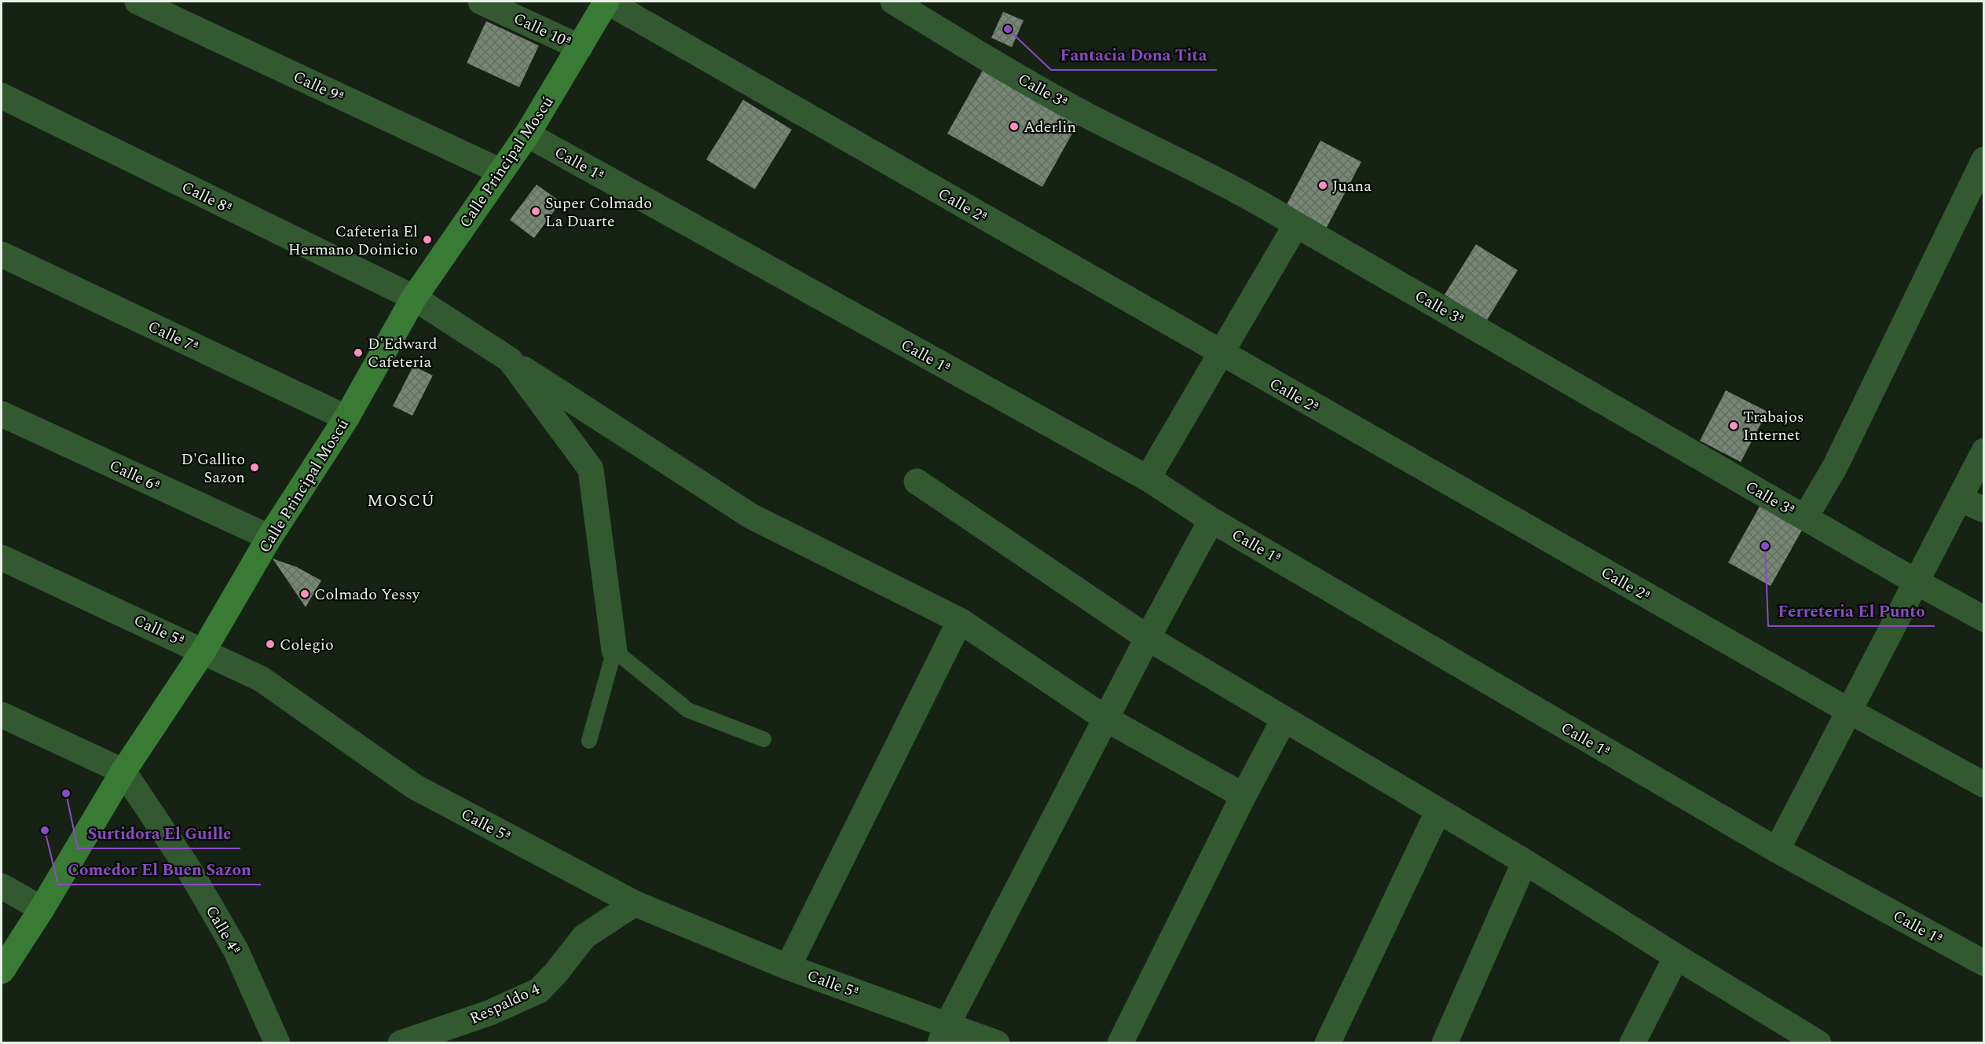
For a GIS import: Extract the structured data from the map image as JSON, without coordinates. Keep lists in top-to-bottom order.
{
  "streets": {
    "street": [
      "Calle 10ª",
      "Calle 9ª",
      "Calle 3ª",
      "Calle Principal Moscú",
      "Calle 1ª",
      "Calle 8ª",
      "Calle 2ª",
      "Calle 7ª",
      "Calle 6ª",
      "Calle 5ª",
      "Calle 4ª",
      "Respaldo 4"
    ]
  },
  "crossings": [
    ["Calle 10ª", "Calle Principal Moscú"],
    ["Calle 9ª", "Calle Principal Moscú"],
    ["Calle Principal Moscú", "Calle 1ª"],
    ["Calle Principal Moscú", "Calle 8ª"],
    ["Calle Principal Moscú", "Calle 2ª"],
    ["Calle Principal Moscú", "Calle 7ª"],
    ["Calle Principal Moscú", "Calle 6ª"],
    ["Calle Principal Moscú", "Calle 5ª"],
    ["Calle Principal Moscú", "Calle 4ª"],
    ["Calle 5ª", "Respaldo 4"]
  ],
  "districts": ["MOSCÚ"],
  "places": [
    "Fantacia Dona Tita",
    "Aderlin",
    "Juana",
    "Super Colmado La Duarte",
    "Cafeteria El Hermano Doinicio",
    "D'Edward Cafeteria",
    "Trabajos Internet",
    "D'Gallito Sazon",
    "Ferreteria El Punto",
    "Colmado Yessy",
    "Colegio",
    "Surtidora El Guille",
    "Comedor El Buen Sazon"
  ]
}
